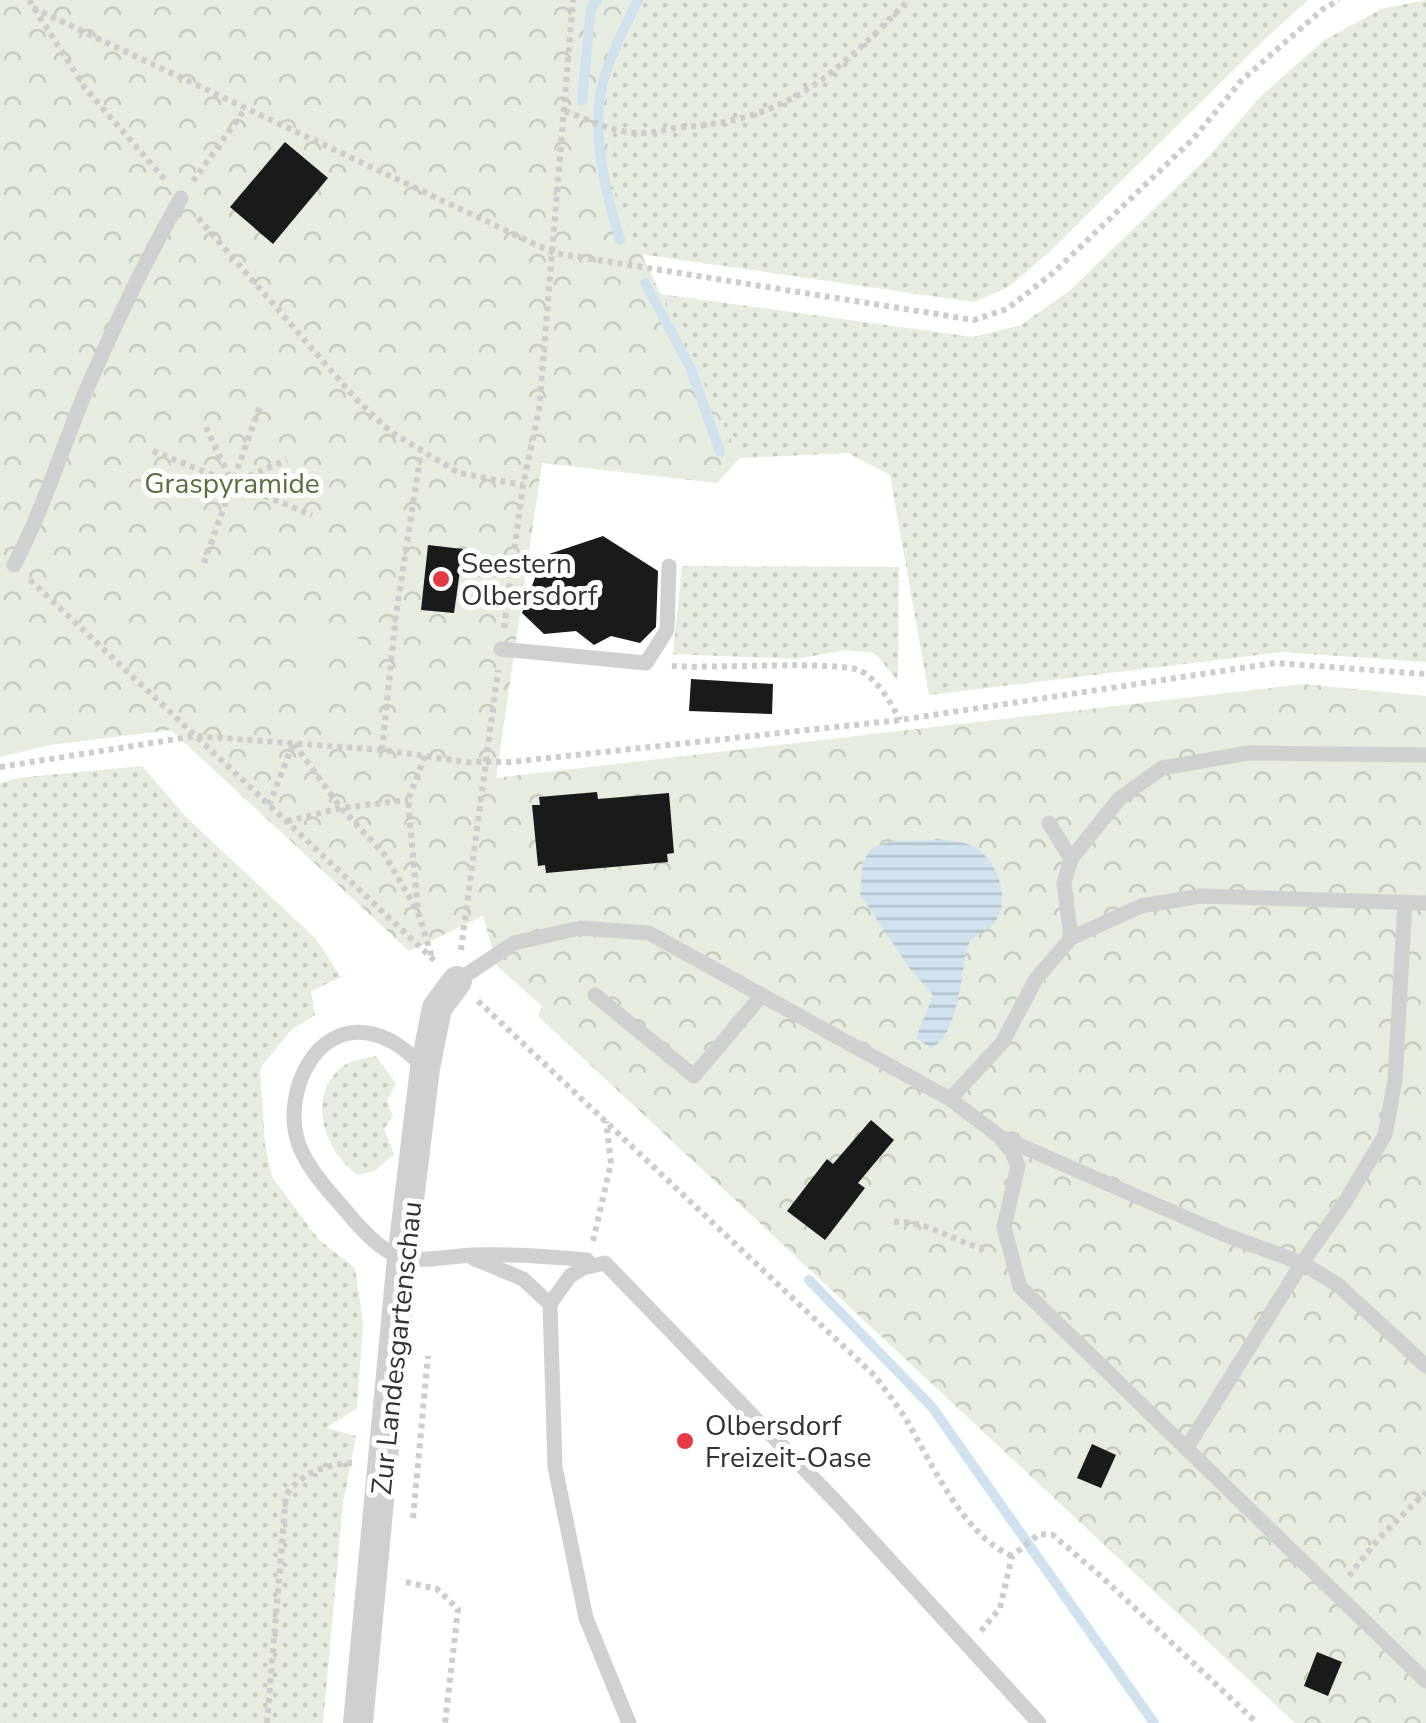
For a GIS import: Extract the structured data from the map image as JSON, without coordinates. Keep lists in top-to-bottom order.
{
  "streets": {
    "street": ["Zur Landesgartenschau"]
  },
  "parks": ["Graspyramide"],
  "places": ["Seestern Olbersdorf", "Olbersdorf Freizeit-Oase"]
}
